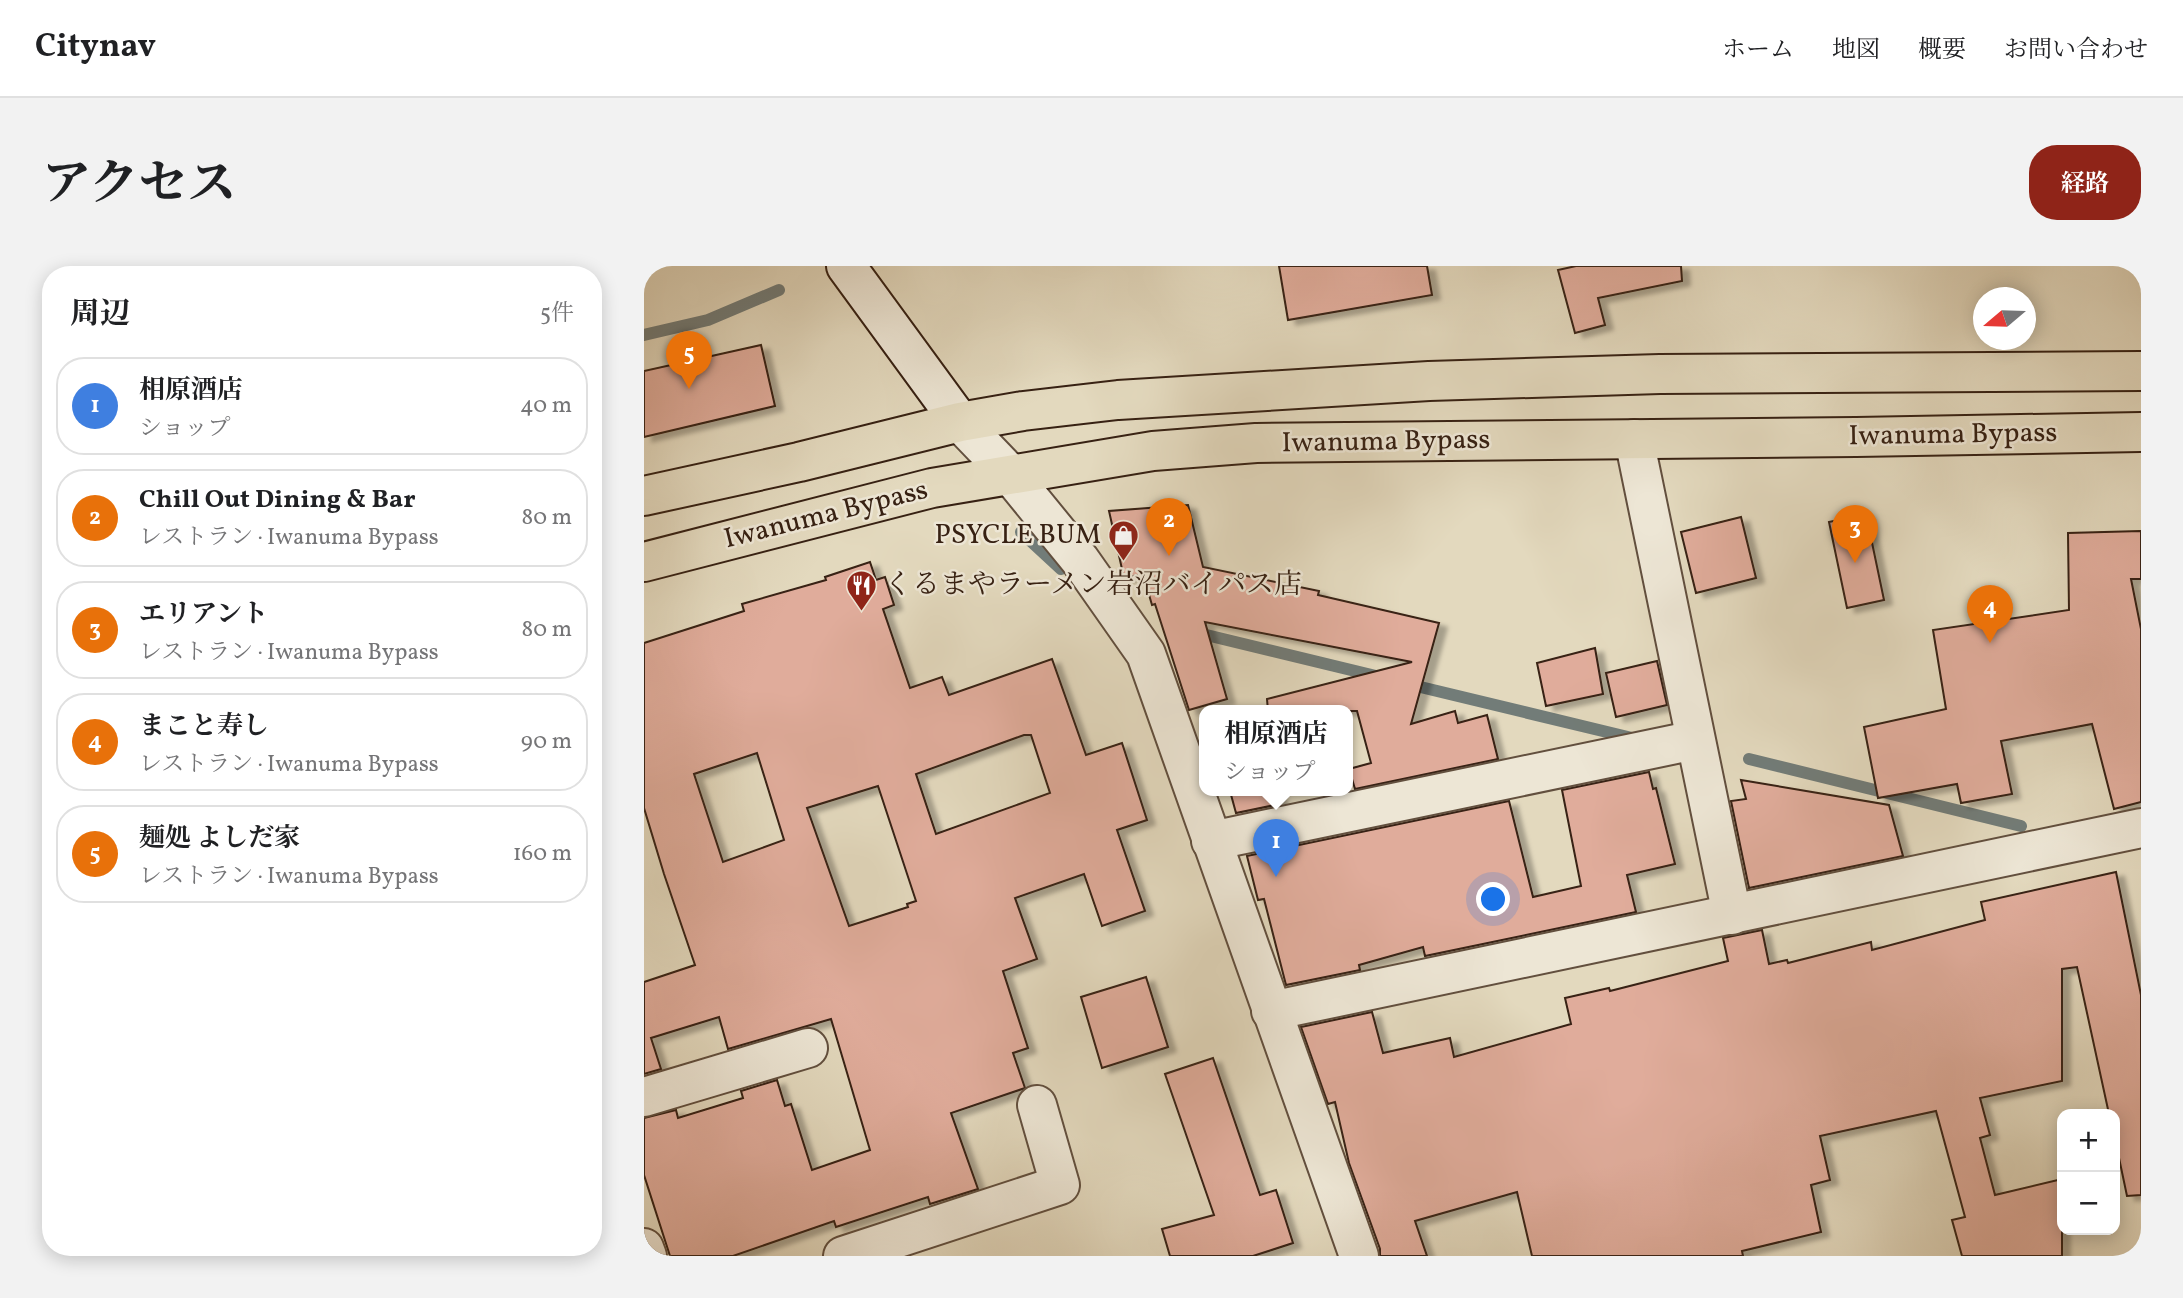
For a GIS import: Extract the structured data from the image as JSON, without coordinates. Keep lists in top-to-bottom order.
{
  "streets": {
    "highway": ["Iwanuma Bypass"]
  },
  "places": {
    "shop": ["PSYCLE BUM"],
    "restaurant": ["くるまやラーメン岩沼バイパス店"]
  },
  "north": "left",
  "page": {
    "header": "Citynav",
    "nav": [
      "ホーム",
      "地図",
      "概要",
      "お問い合わせ"
    ],
    "title": "アクセス",
    "buttons": "経路",
    "heading": ["周辺", "5件"],
    "pins": [
      "5",
      "2",
      "3",
      "4",
      "1"
    ],
    "list": [
      {
        "mark": "1",
        "name": "相原酒店",
        "note": "ショップ",
        "value": "40 m"
      },
      {
        "mark": "2",
        "name": "Chill Out Dining & Bar",
        "note": "レストラン · Iwanuma Bypass",
        "value": "80 m"
      },
      {
        "mark": "3",
        "name": "エリアント",
        "note": "レストラン · Iwanuma Bypass",
        "value": "80 m"
      },
      {
        "mark": "4",
        "name": "まこと寿し",
        "note": "レストラン · Iwanuma Bypass",
        "value": "90 m"
      },
      {
        "mark": "5",
        "name": "麺処 よしだ家",
        "note": "レストラン · Iwanuma Bypass",
        "value": "160 m"
      }
    ],
    "popup": ["相原酒店", "ショップ"],
    "map_buttons": ["+", "−"]
  }
}
